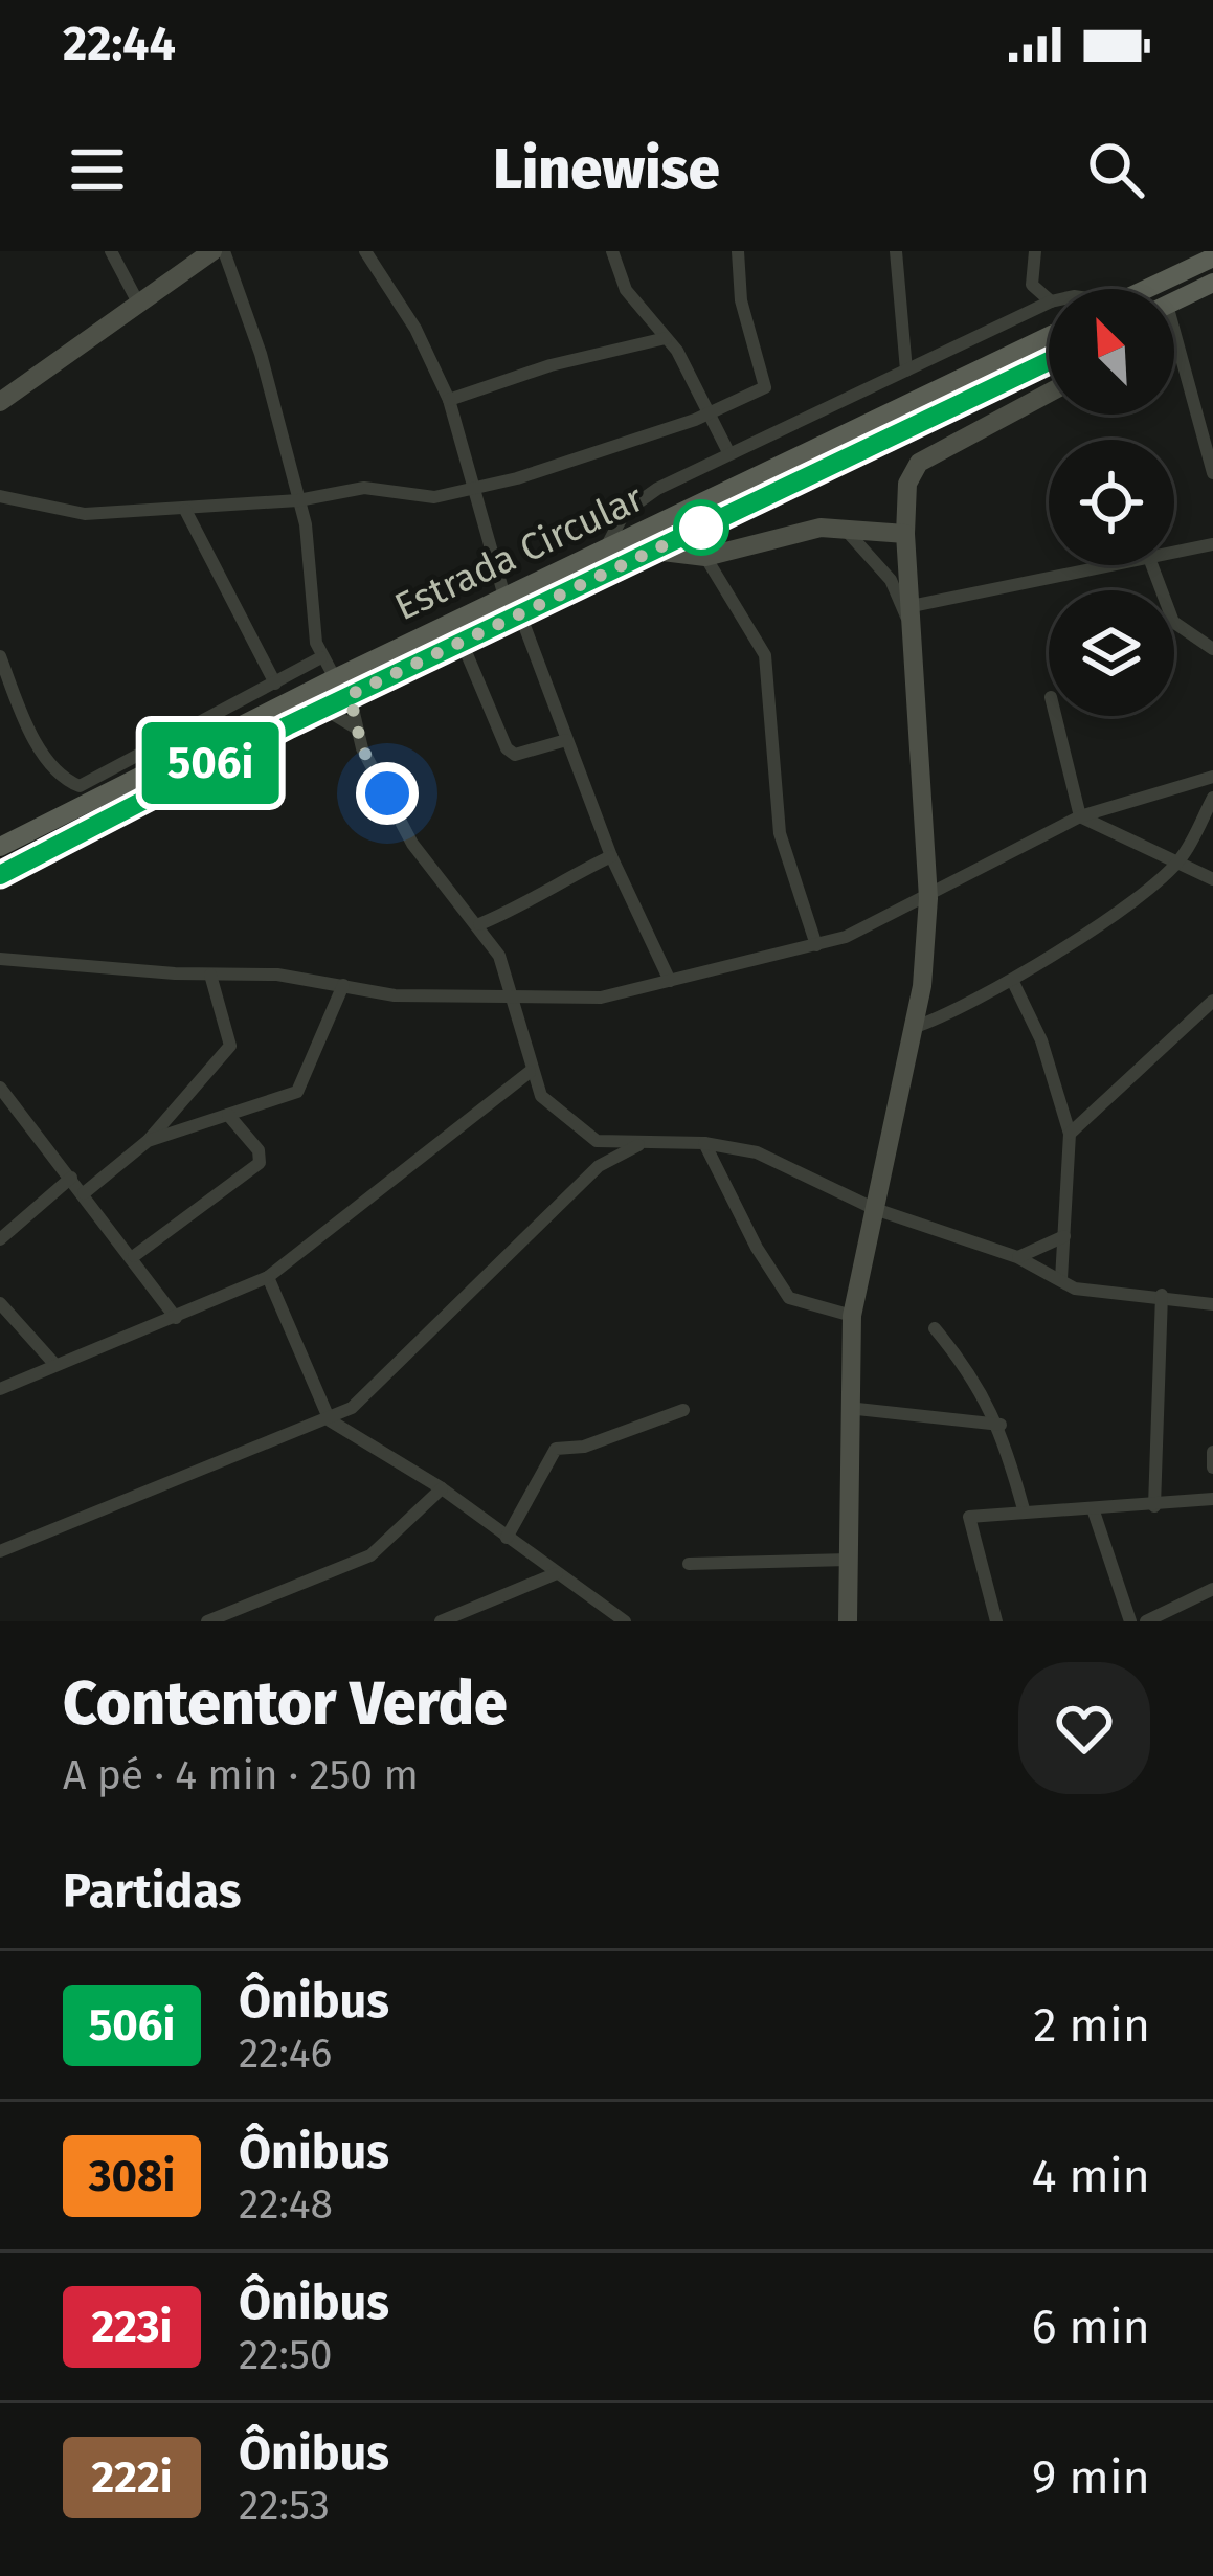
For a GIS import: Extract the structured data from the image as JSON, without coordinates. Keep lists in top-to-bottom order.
{
  "streets": {
    "main road": ["Estrada Circular"]
  },
  "lines": ["bus line 506i"],
  "north": "top left",
  "page": {
    "status": "22:44",
    "header": "Linewise",
    "on_map": "506i",
    "heading": [
      ["Contentor Verde", "A pé · 4 min · 250 m"],
      "Partidas"
    ],
    "list": [
      {
        "mark": "506i",
        "name": "Ônibus",
        "note": "22:46",
        "value": "2 min"
      },
      {
        "mark": "308i",
        "name": "Ônibus",
        "note": "22:48",
        "value": "4 min"
      },
      {
        "mark": "223i",
        "name": "Ônibus",
        "note": "22:50",
        "value": "6 min"
      },
      {
        "mark": "222i",
        "name": "Ônibus",
        "note": "22:53",
        "value": "9 min"
      }
    ]
  }
}
